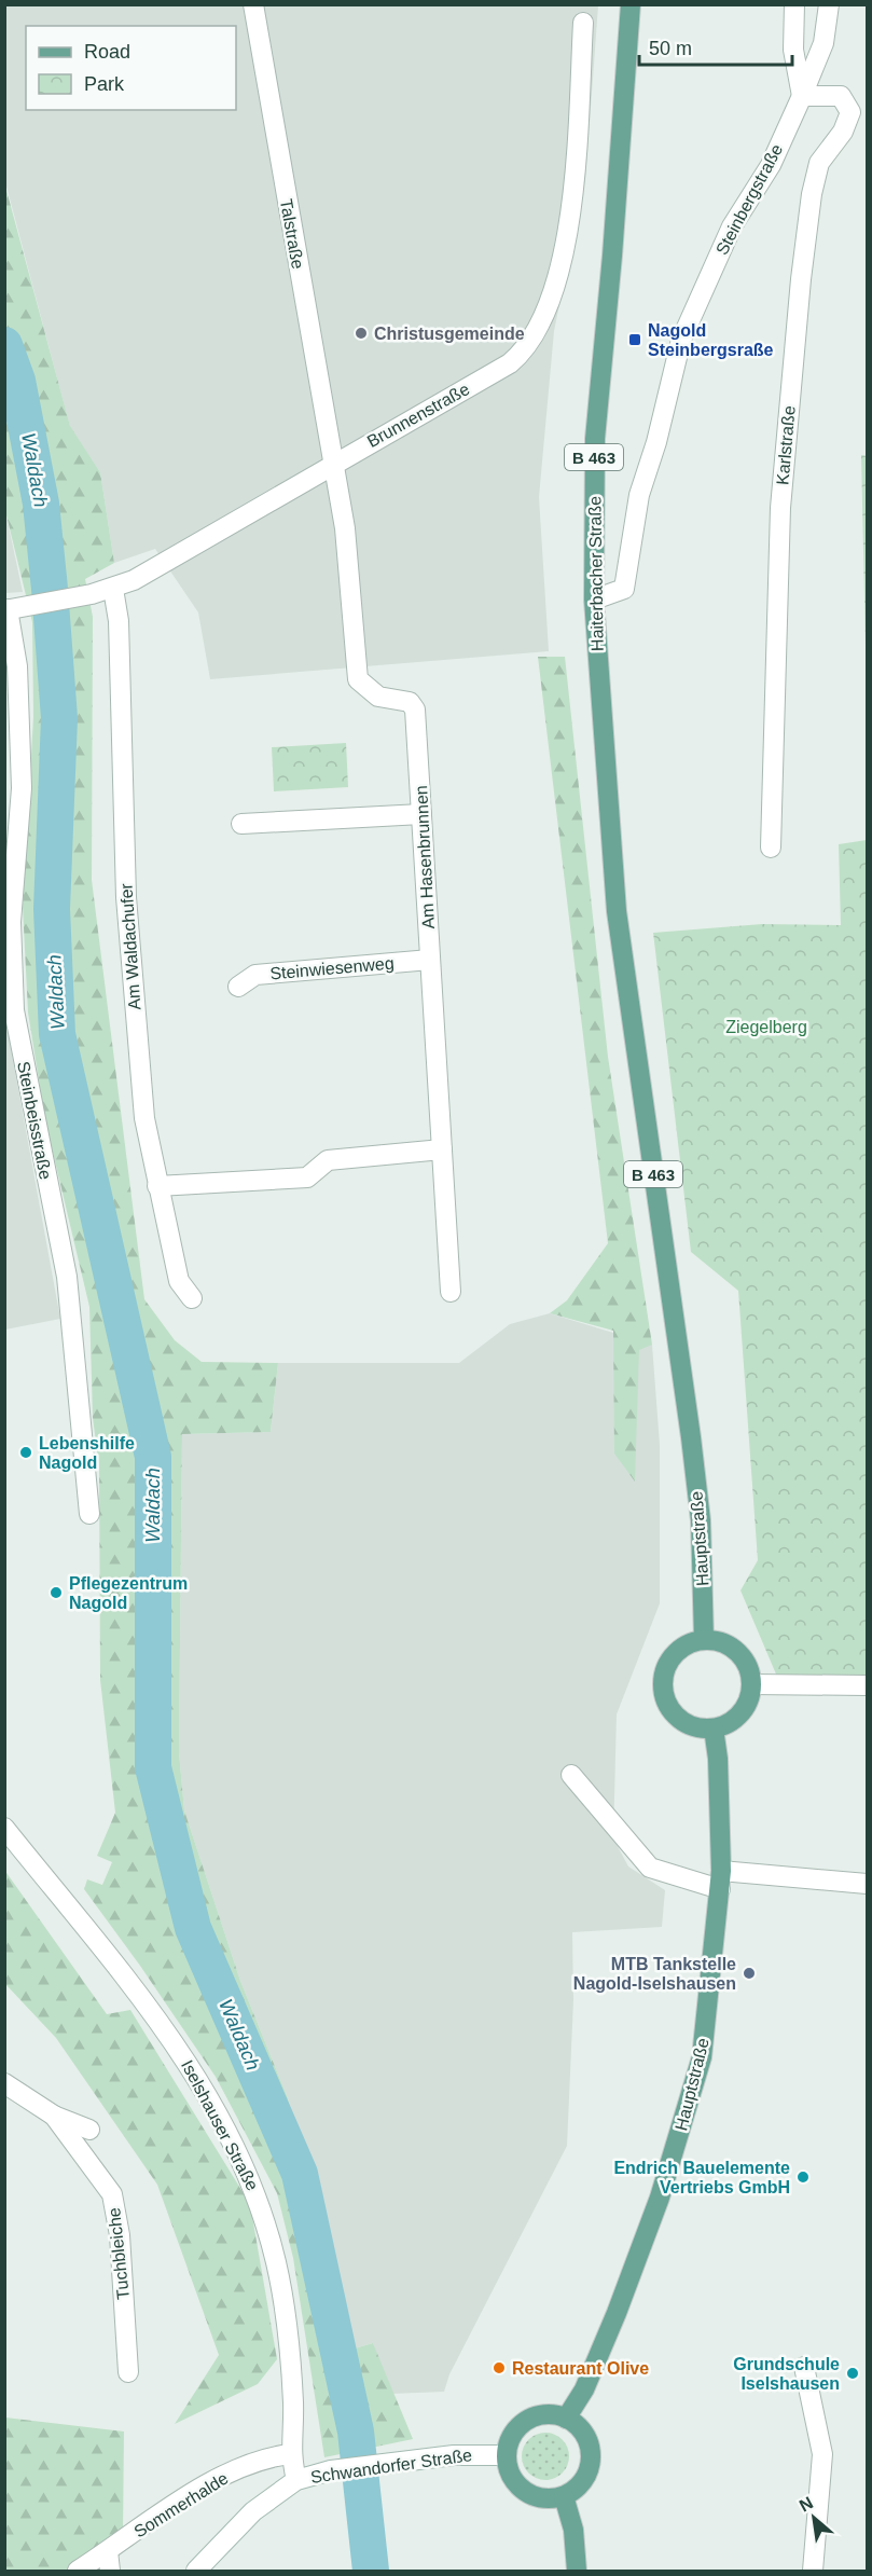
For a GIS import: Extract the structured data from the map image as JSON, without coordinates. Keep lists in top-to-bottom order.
{
  "streets": {
    "main road": ["B 463", "Haiterbacher Straße", "Hauptstraße"],
    "street": [
      "Steinbergstraße",
      "Talstraße",
      "Brunnenstraße",
      "Karlstraße",
      "Am Hasenbrunnen",
      "Am Waldachufer",
      "Steinwiesenweg",
      "Steinbeisstraße",
      "Iselshauser Straße",
      "Tuchbleiche",
      "Schwandorfer Straße",
      "Sommerhalde"
    ]
  },
  "crossings": [
    ["Steinbergstraße", "Karlstraße"],
    ["Steinbergstraße", "Haiterbacher Straße"],
    ["Talstraße", "Brunnenstraße"],
    ["Talstraße", "Am Hasenbrunnen"],
    ["Brunnenstraße", "Am Hasenbrunnen"],
    ["Brunnenstraße", "Am Waldachufer"],
    ["Brunnenstraße", "Steinbeisstraße"],
    ["Haiterbacher Straße", "Hauptstraße"],
    ["Am Hasenbrunnen", "Steinwiesenweg"],
    ["Hauptstraße", "Schwandorfer Straße"],
    ["Iselshauser Straße", "Schwandorfer Straße"],
    ["Iselshauser Straße", "Sommerhalde"]
  ],
  "water": ["Waldach"],
  "parks": ["Ziegelberg"],
  "places": {
    "other": [
      "Christusgemeinde",
      "Lebenshilfe Nagold",
      "Pflegezentrum Nagold",
      "MTB Tankstelle Nagold-Iselshausen",
      "Endrich Bauelemente Vertriebs GmbH",
      "Restaurant Olive",
      "Grundschule Iselshausen"
    ],
    "transit": ["Nagold Steinbergsraße"]
  },
  "legend": ["Road", "Park"],
  "scale_bar": "50 m",
  "north": "top left"
}
